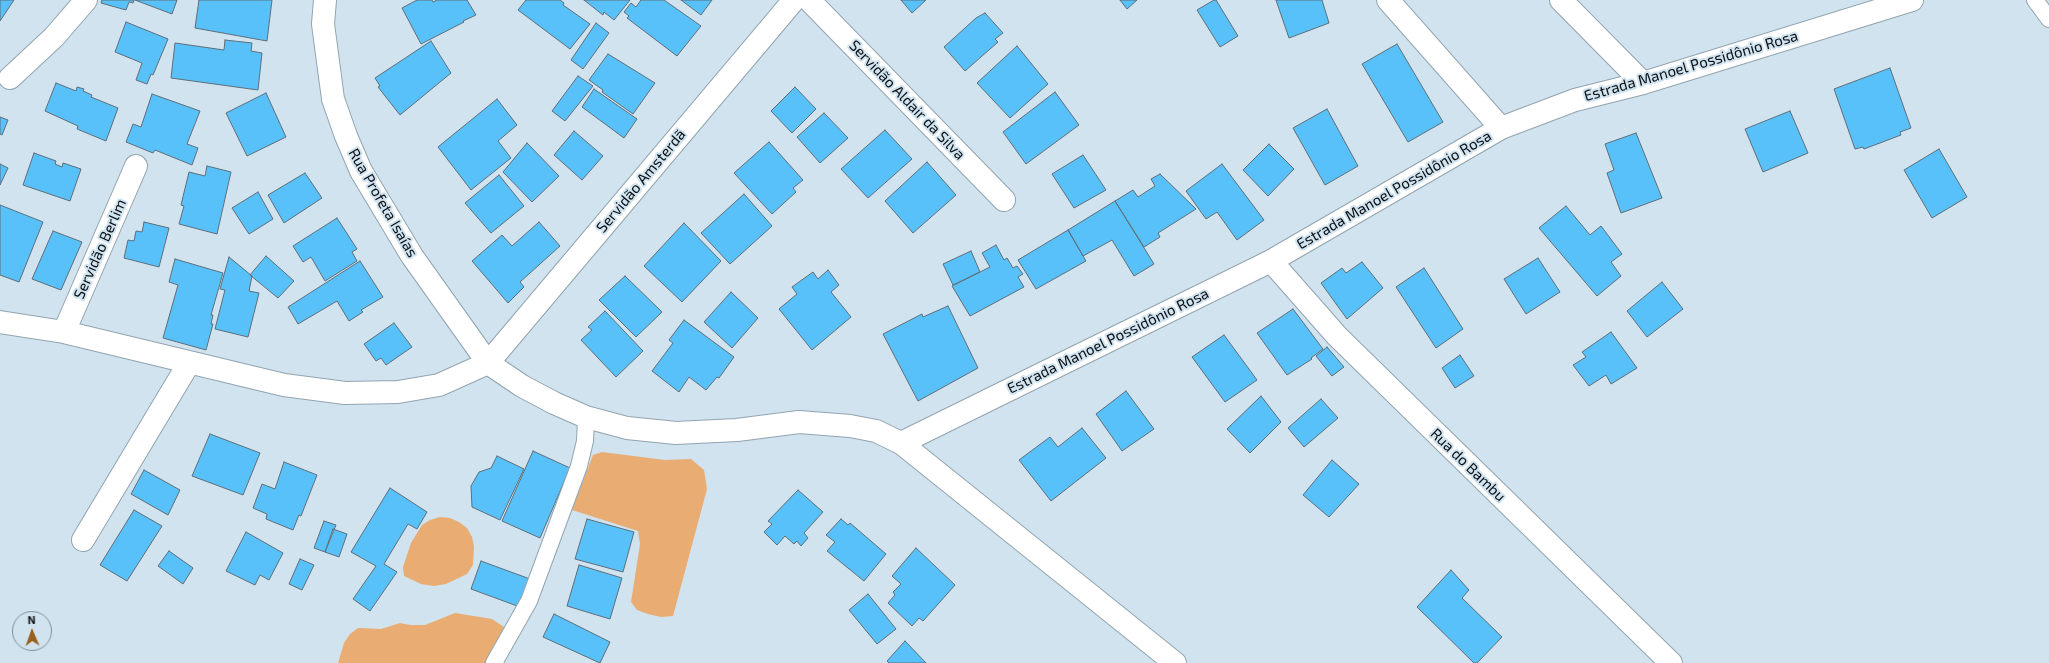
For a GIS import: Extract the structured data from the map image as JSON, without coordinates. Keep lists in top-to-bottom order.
{
  "streets": {
    "street": [
      "Estrada Manoel Possidônio Rosa",
      "Servidão Aldair da Silva",
      "Servidão Amsterdã",
      "Rua Profeta Isaías",
      "Servidão Berlim",
      "Rua do Bambu"
    ]
  },
  "crossings": [
    ["Estrada Manoel Possidônio Rosa", "Rua do Bambu"],
    ["Servidão Amsterdã", "Rua Profeta Isaías"]
  ],
  "north": "top"
}
